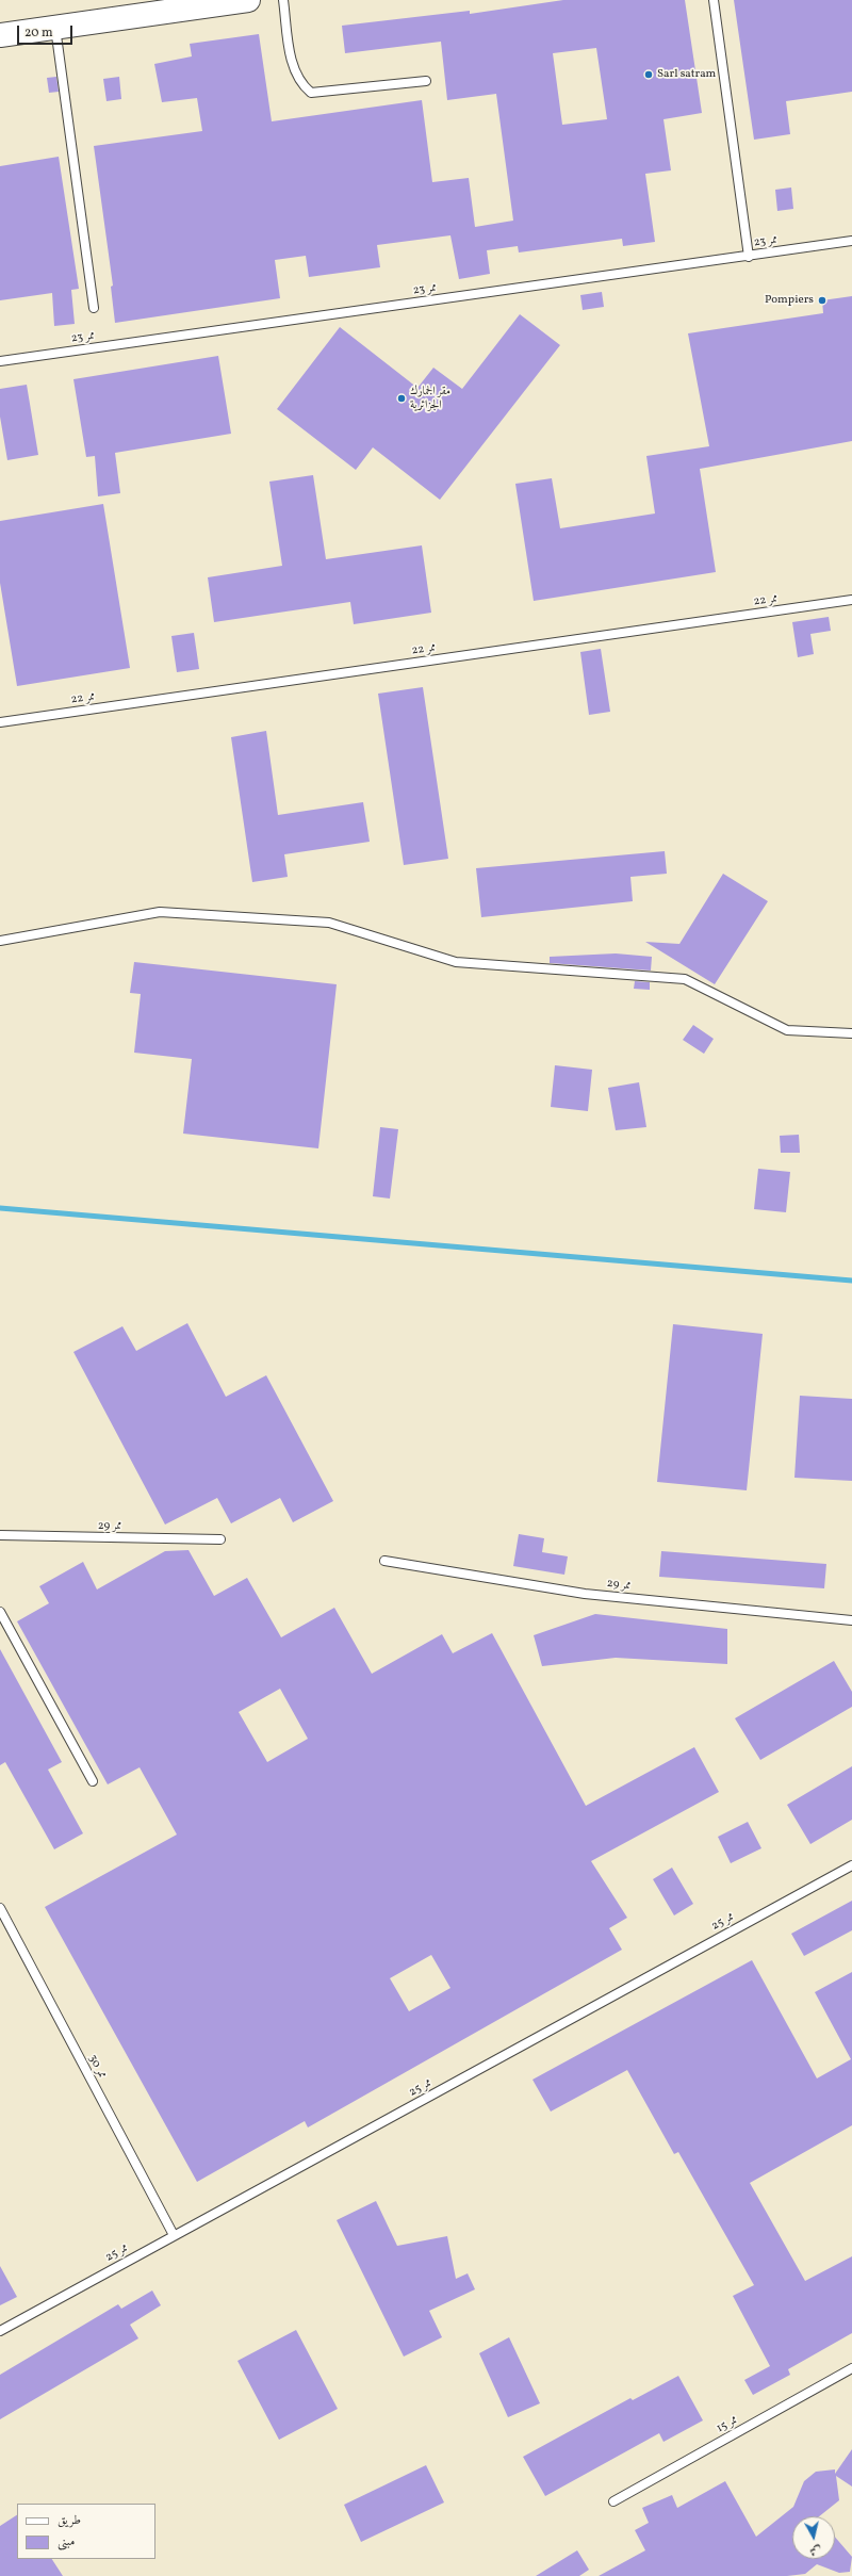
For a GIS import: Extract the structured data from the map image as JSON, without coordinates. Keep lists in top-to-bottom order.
{
  "streets": {
    "lane": [
      "ممر 23",
      "ممر 22",
      "ممر 29",
      "ممر 25",
      "ممر 30",
      "ممر 15"
    ]
  },
  "crossings": [
    ["ممر 25", "ممر 30"]
  ],
  "places": ["Sarl satram", "Pompiers", "مقر الجمارك الجزائرية"],
  "legend": ["طريق", "مبنى"],
  "scale_bar": "20 m",
  "north": "bottom"
}
